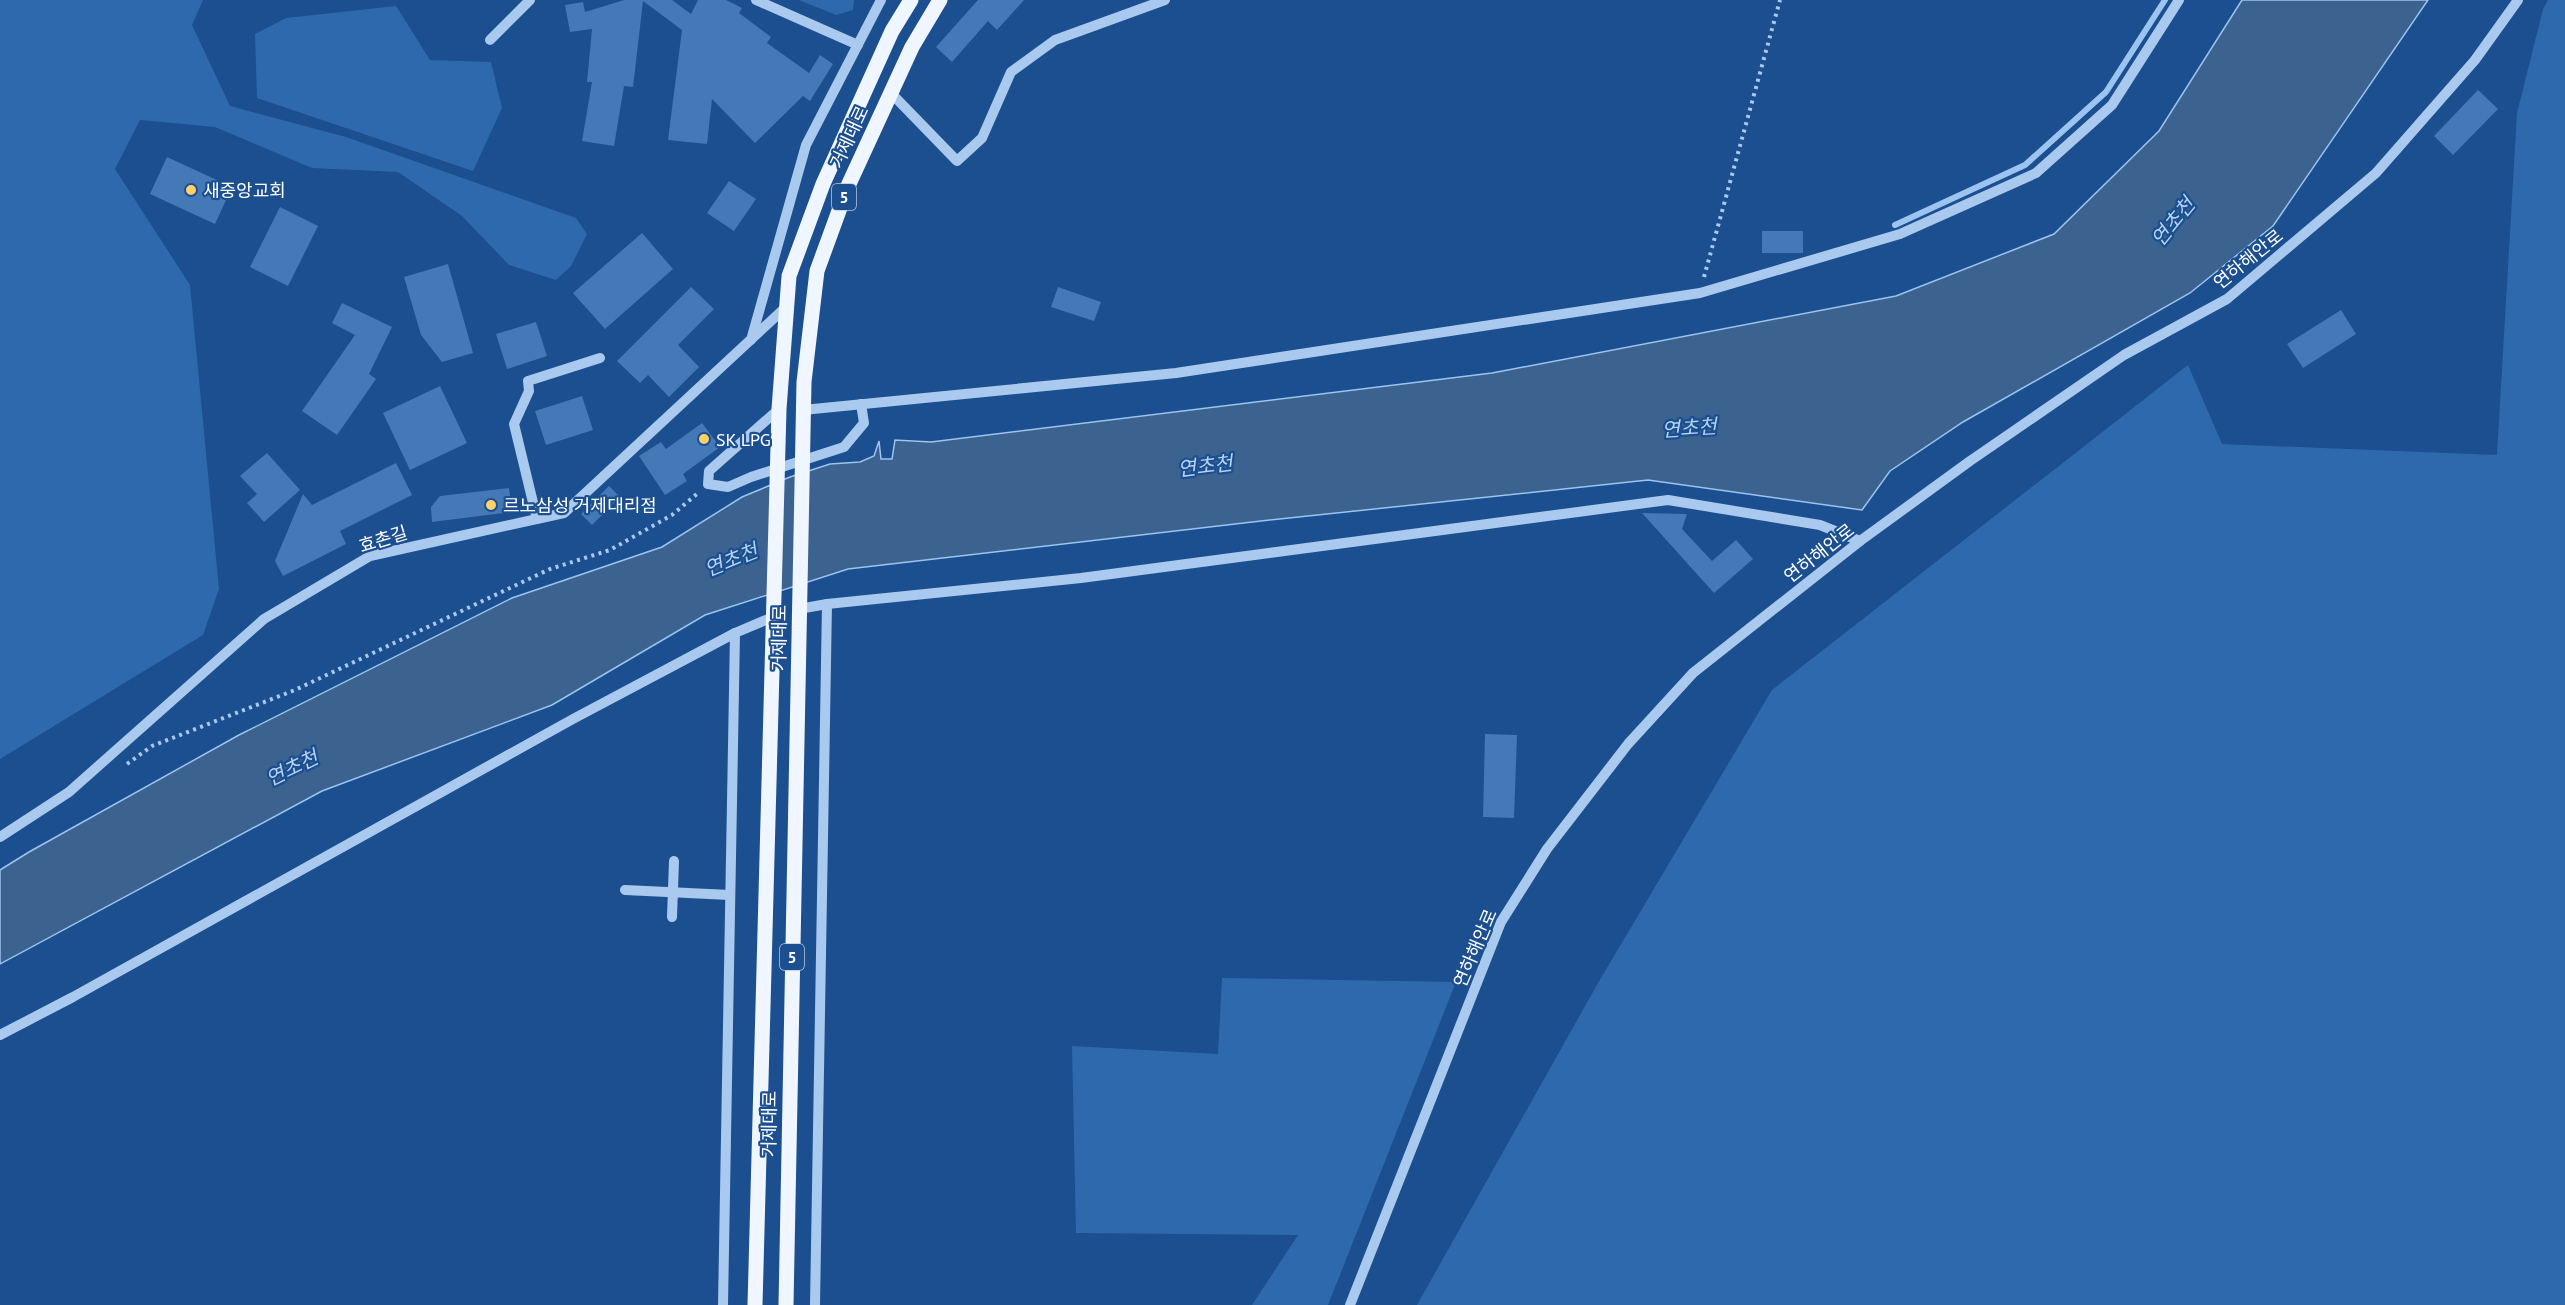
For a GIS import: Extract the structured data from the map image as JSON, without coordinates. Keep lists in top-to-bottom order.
{
  "streets": {
    "main road": ["거제대로", "5"],
    "street": ["연하해안로", "효촌길"]
  },
  "crossings": [
    ["거제대로", "효촌길"]
  ],
  "water": ["연초천"],
  "places": ["새중앙교회", "SK LPG", "르노삼성 거제대리점"]
}
